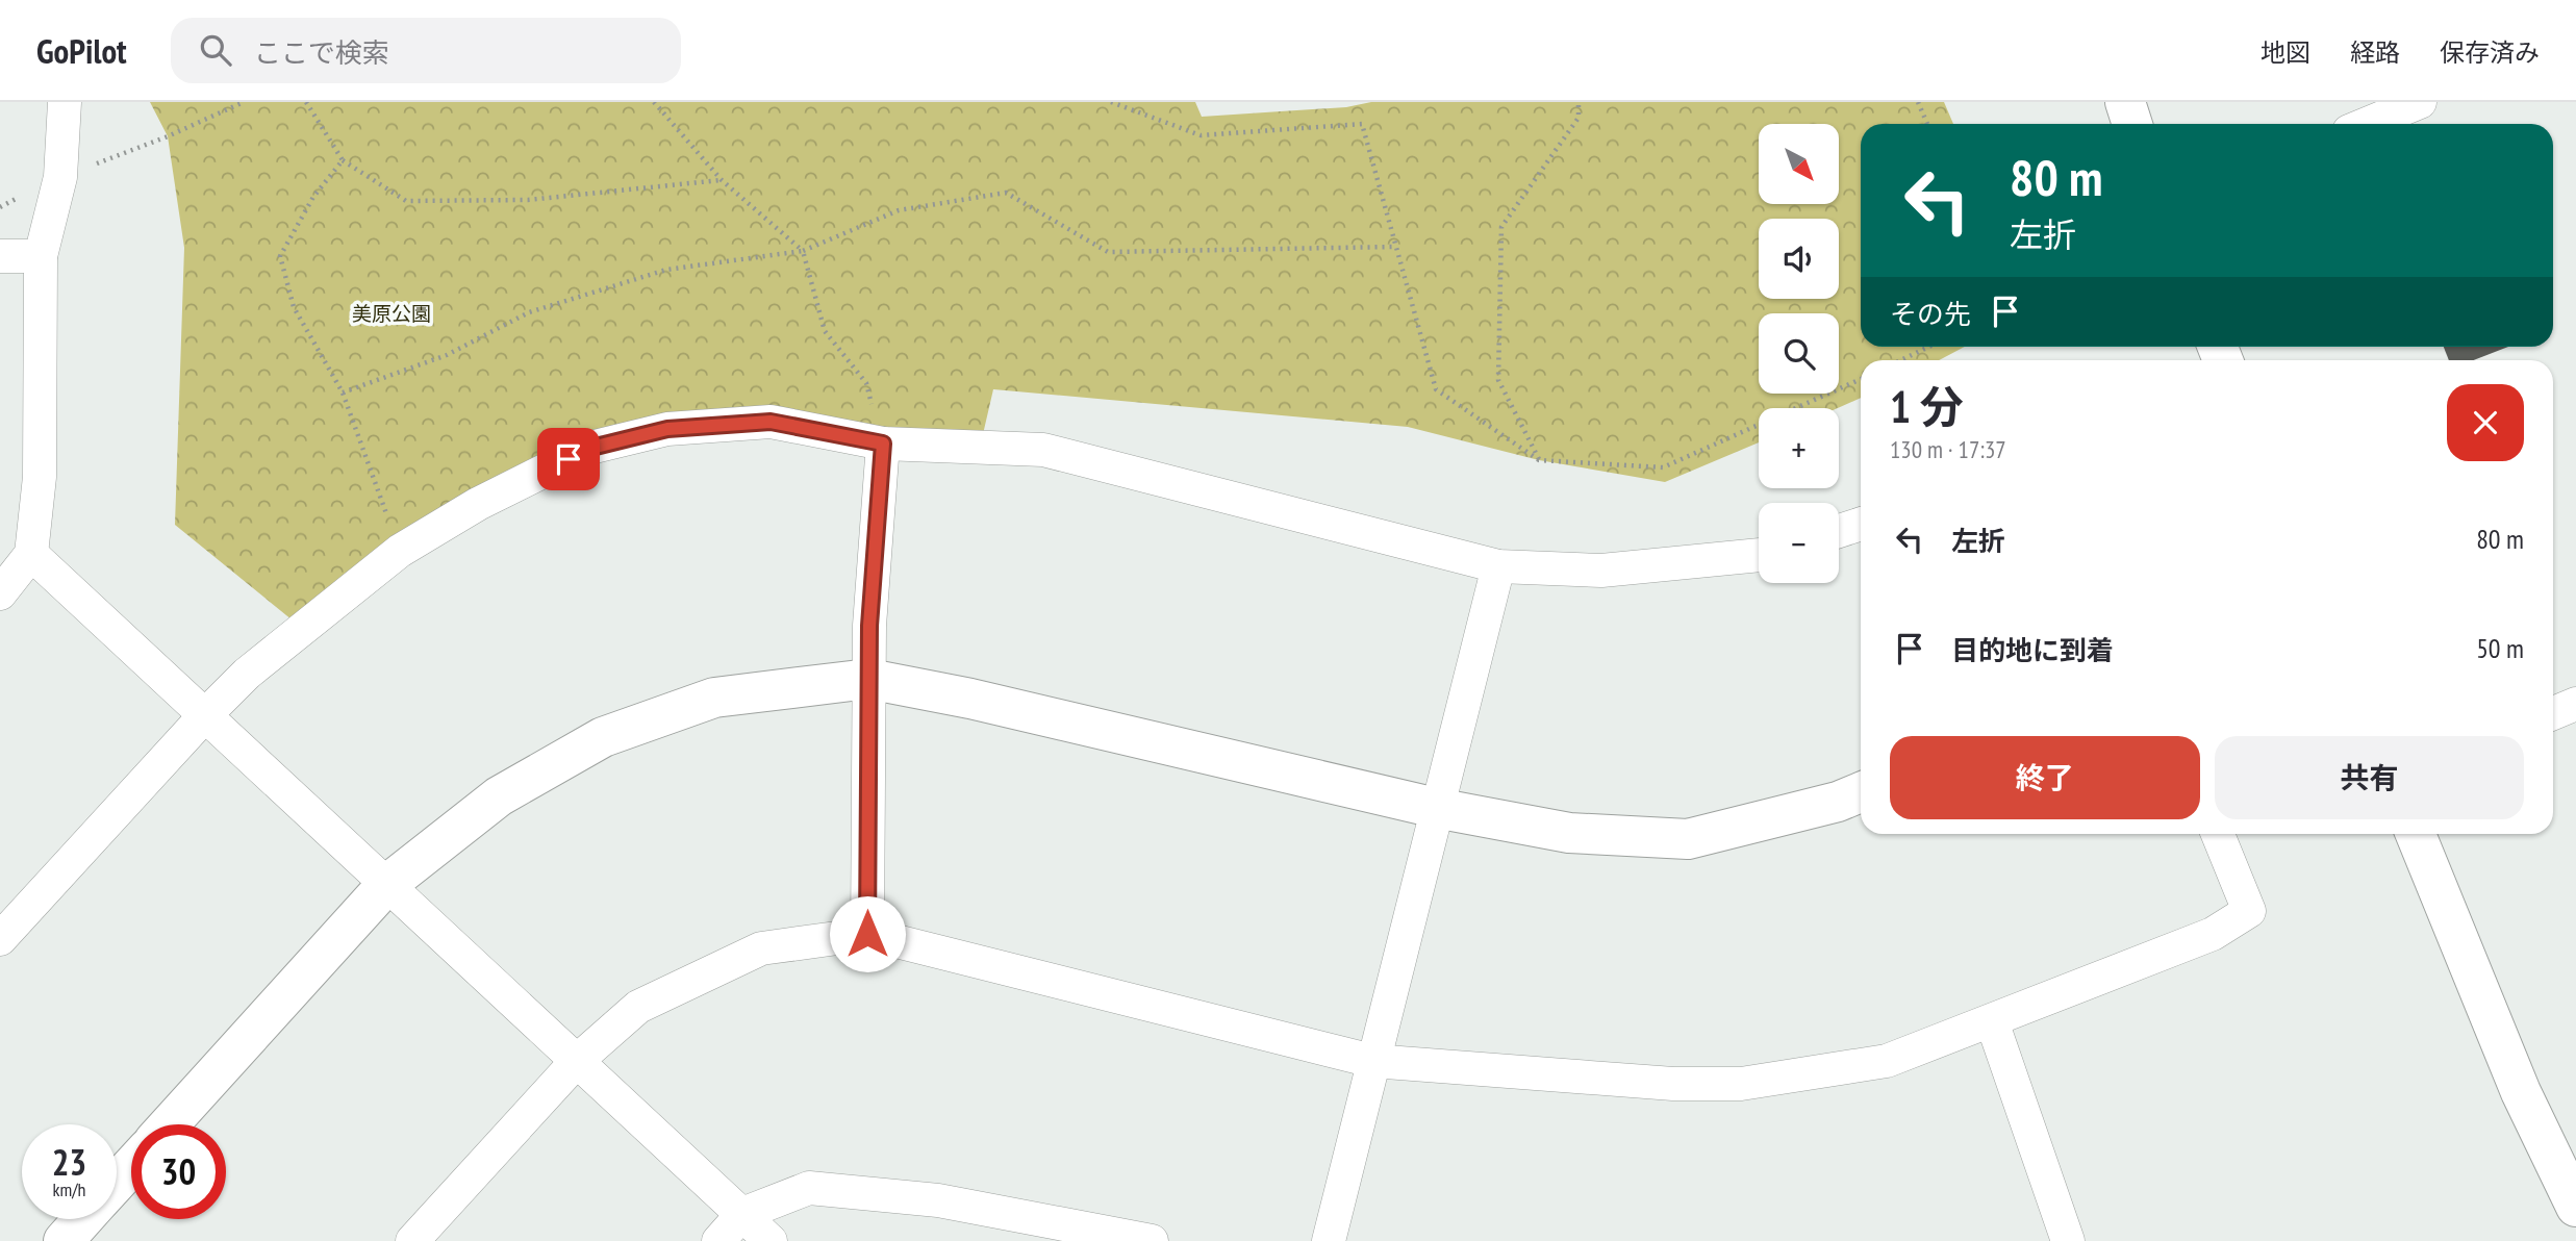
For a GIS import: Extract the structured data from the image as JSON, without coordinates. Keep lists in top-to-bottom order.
{
  "parks": ["美原公園"],
  "north": "bottom right",
  "page": {
    "header": "GoPilot",
    "search": "ここで検索",
    "nav": ["地図", "経路", "保存済み"],
    "map_buttons": ["+", "−"],
    "turn": ["80 m", "左折"],
    "then": "その先",
    "heading": ["1 分", "130 m · 17:37"],
    "list": [
      {
        "name": "左折",
        "value": "80 m"
      },
      {
        "name": "目的地に到着",
        "value": "50 m"
      }
    ],
    "buttons": ["終了", "共有"],
    "speed": "23 km/h",
    "limit": "30"
  }
}
